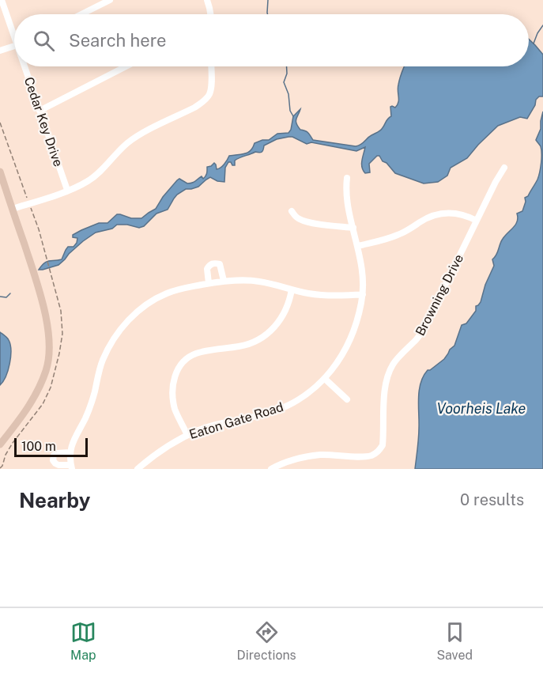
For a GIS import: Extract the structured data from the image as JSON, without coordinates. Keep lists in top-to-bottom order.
{
  "streets": {
    "street": ["Cedar Key Drive", "Browning Drive", "Eaton Gate Road"]
  },
  "water": ["Voorheis Lake"],
  "scale_bar": "100 m",
  "page": {
    "search": "Search here",
    "scale": "100 m",
    "heading": ["Nearby", "0 results"],
    "nav": ["Map", "Directions", "Saved"]
  }
}
